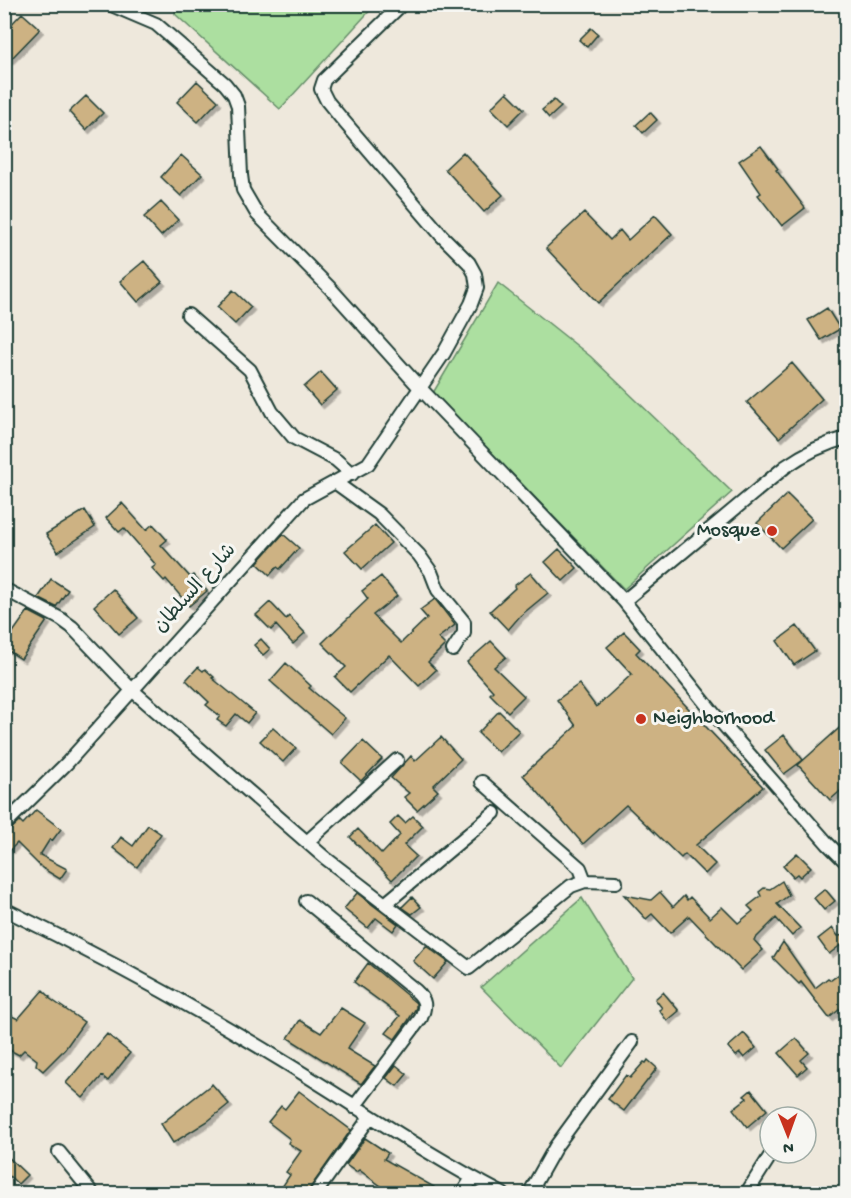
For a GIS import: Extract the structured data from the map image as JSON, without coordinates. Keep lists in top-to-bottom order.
{
  "streets": {
    "street": ["شارع السلطان"]
  },
  "places": ["Mosque", "Neighborhood"],
  "north": "bottom"
}
